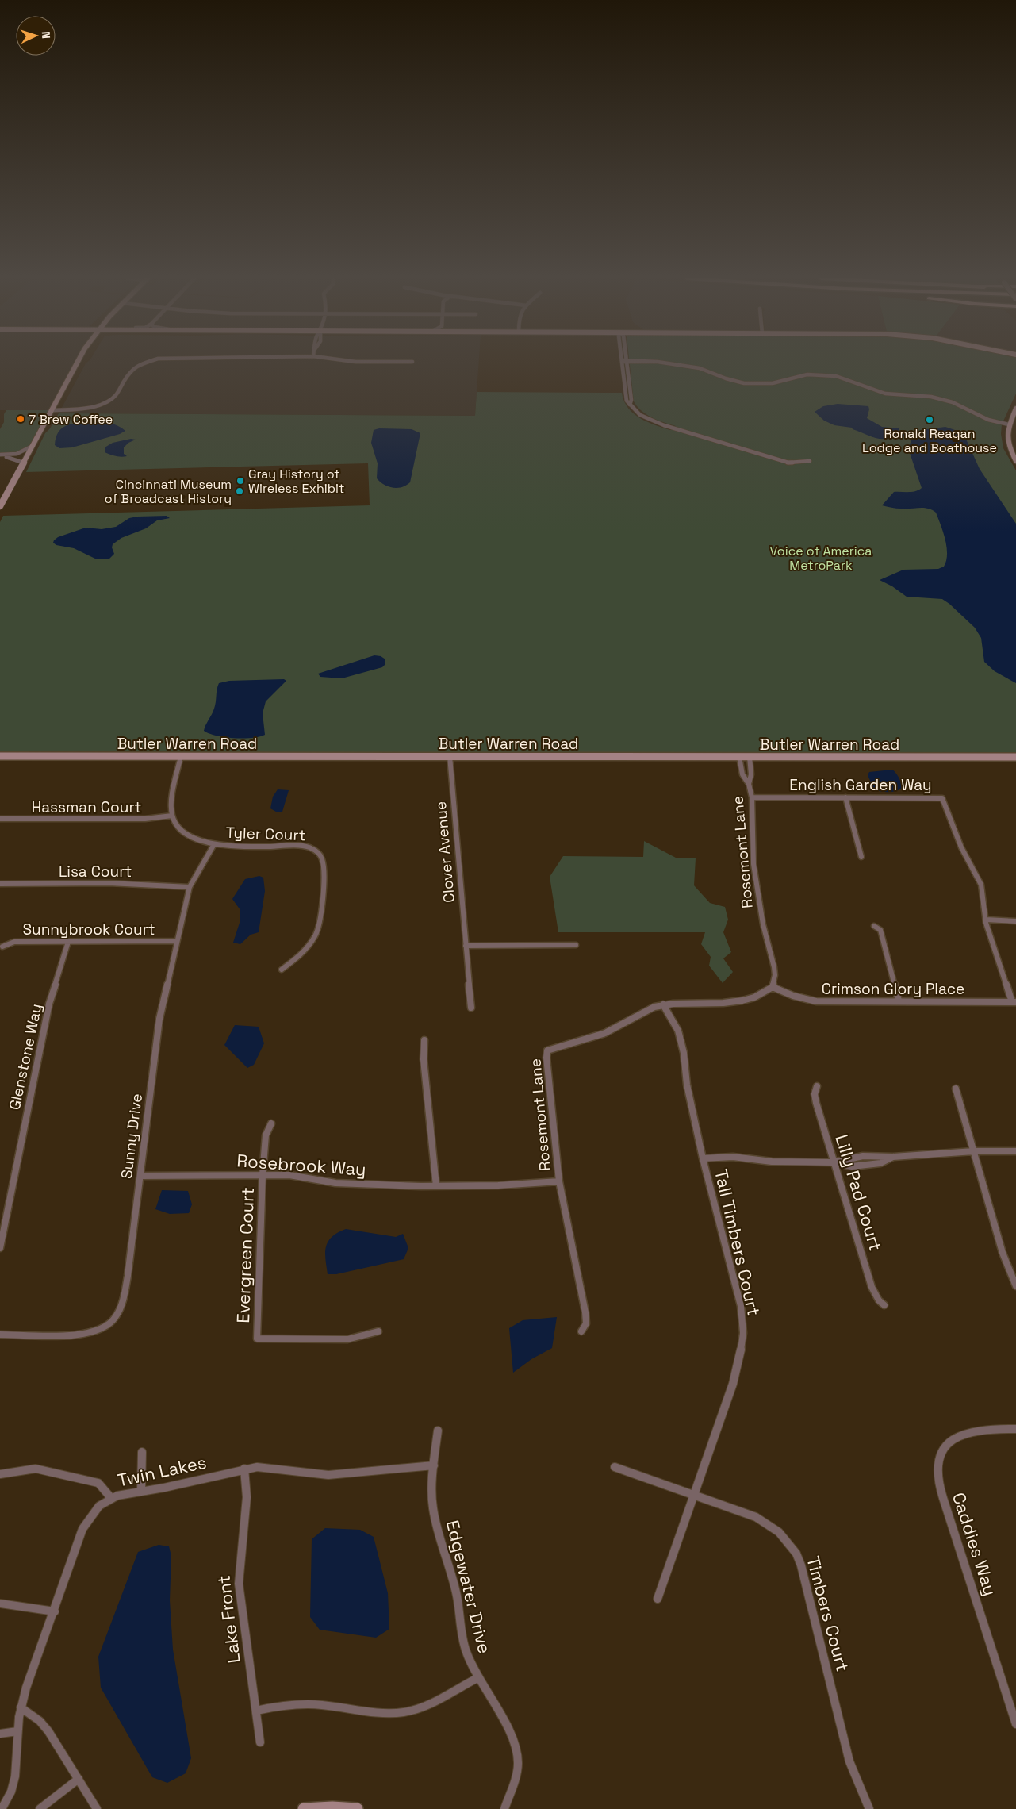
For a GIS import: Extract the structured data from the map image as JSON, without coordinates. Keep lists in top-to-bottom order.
{
  "streets": {
    "main road": ["Butler Warren Road"],
    "street": [
      "English Garden Way",
      "Hassman Court",
      "Tyler Court",
      "Clover Avenue",
      "Rosemont Lane",
      "Lisa Court",
      "Sunnybrook Court",
      "Crimson Glory Place",
      "Glenstone Way",
      "Sunny Drive",
      "Rosebrook Way",
      "Lilly Pad Court",
      "Tall Timbers Court",
      "Evergreen Court",
      "Twin Lakes",
      "Caddies Way",
      "Edgewater Drive",
      "Timbers Court",
      "Lake Front"
    ]
  },
  "crossings": [
    ["Butler Warren Road", "Clover Avenue"],
    ["Butler Warren Road", "Rosemont Lane"],
    ["English Garden Way", "Rosemont Lane"],
    ["English Garden Way", "Crimson Glory Place"],
    ["Hassman Court", "Tyler Court"],
    ["Tyler Court", "Sunny Drive"],
    ["Rosemont Lane", "Crimson Glory Place"],
    ["Rosemont Lane", "Rosebrook Way"],
    ["Rosemont Lane", "Tall Timbers Court"],
    ["Lisa Court", "Sunny Drive"],
    ["Sunnybrook Court", "Glenstone Way"],
    ["Sunnybrook Court", "Sunny Drive"],
    ["Sunny Drive", "Rosebrook Way"],
    ["Rosebrook Way", "Evergreen Court"],
    ["Tall Timbers Court", "Timbers Court"],
    ["Twin Lakes", "Edgewater Drive"],
    ["Twin Lakes", "Lake Front"]
  ],
  "parks": ["Voice of America MetroPark"],
  "places": [
    "7 Brew Coffee",
    "Ronald Reagan Lodge and Boathouse",
    "Gray History of Wireless Exhibit",
    "Cincinnati Museum of Broadcast History"
  ],
  "north": "right"
}
